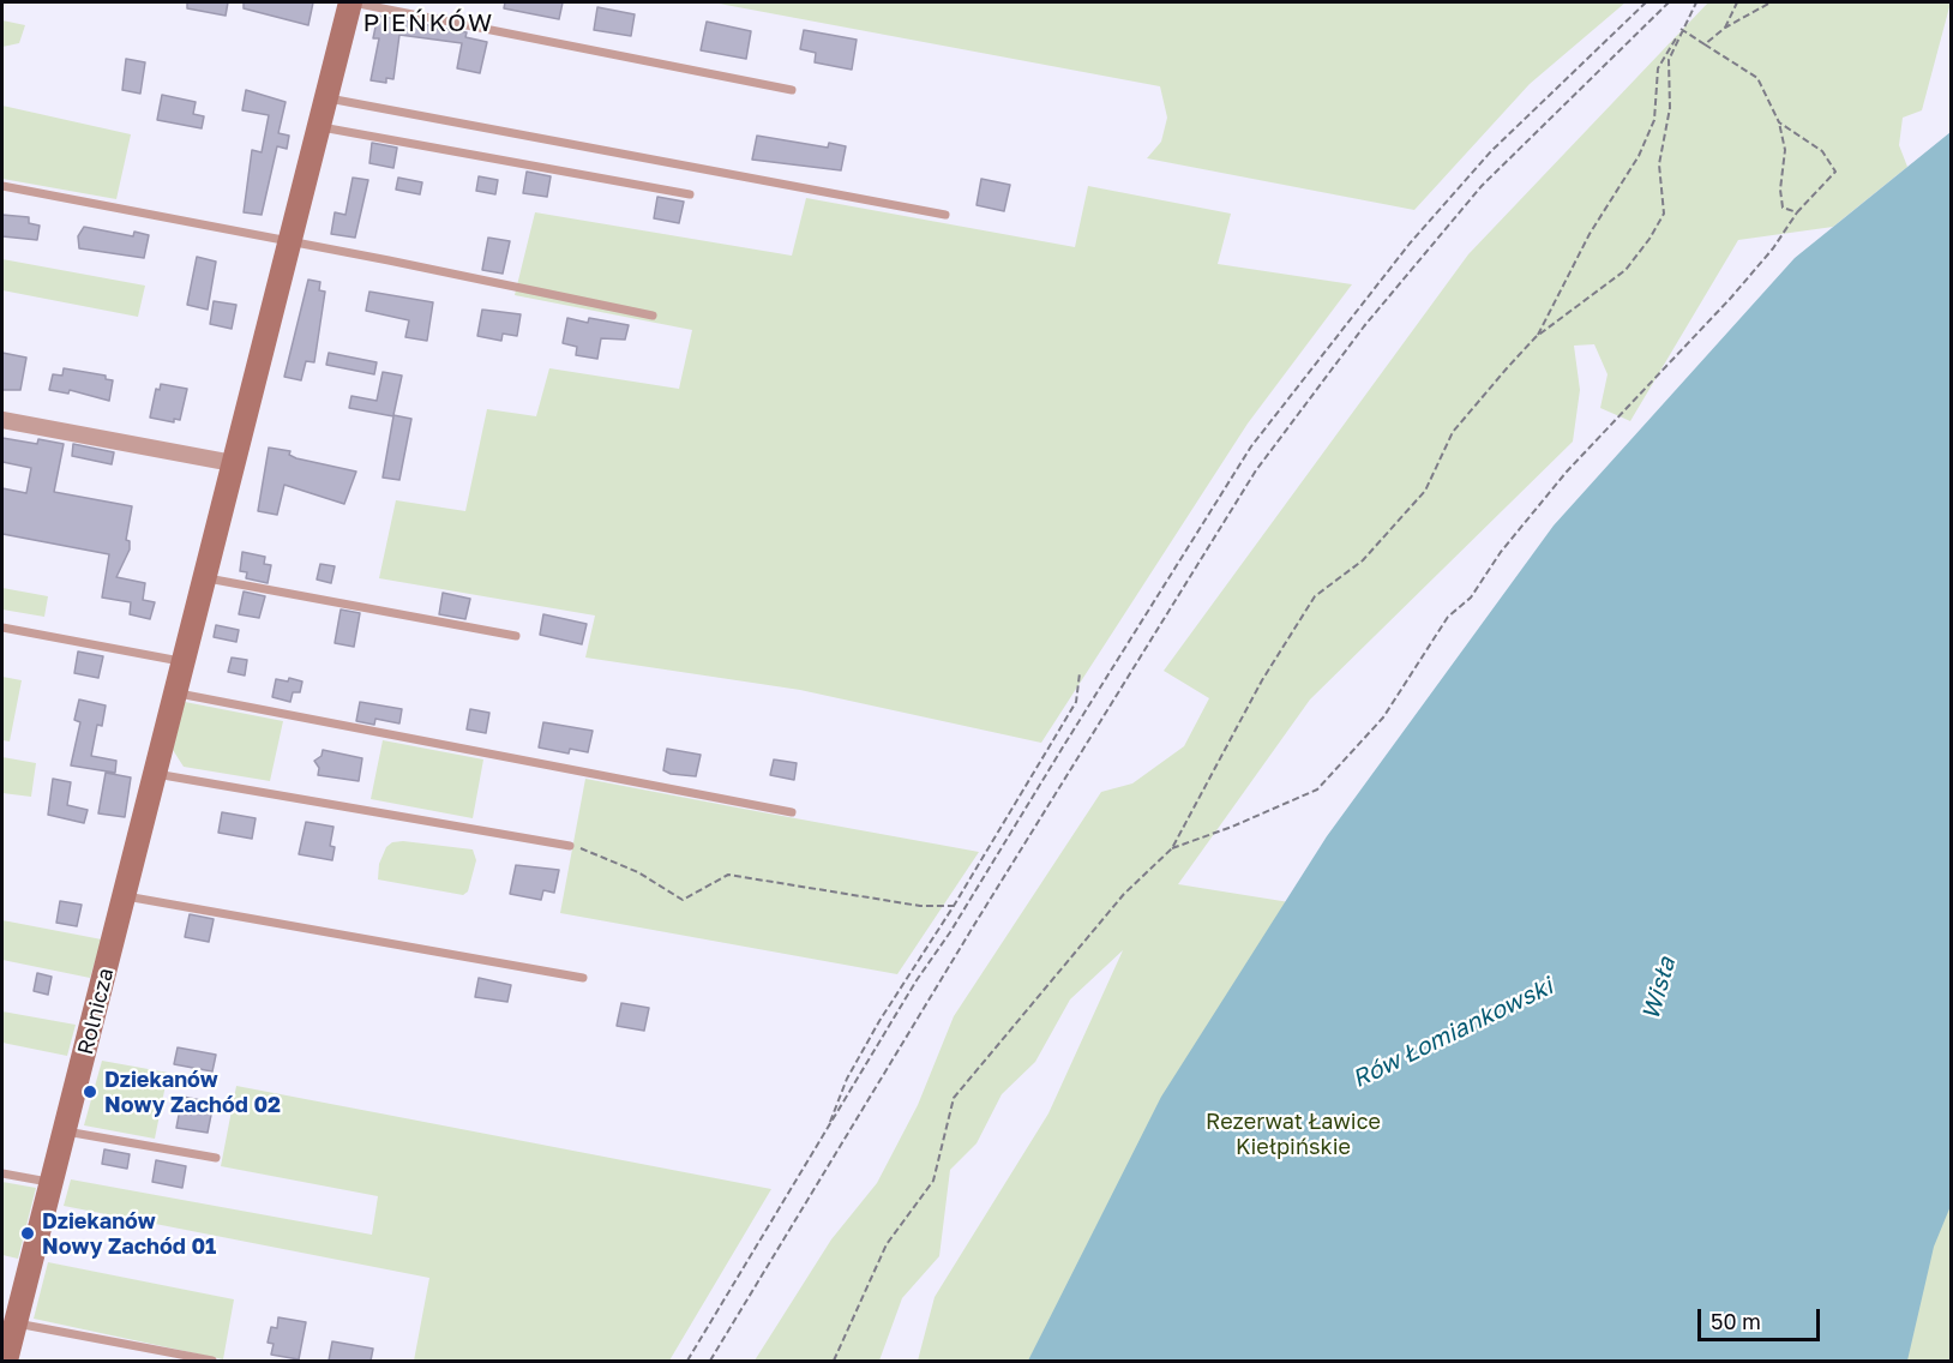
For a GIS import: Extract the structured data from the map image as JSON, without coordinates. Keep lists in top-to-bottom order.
{
  "streets": {
    "street": ["Rolnicza"]
  },
  "districts": ["PIEŃKÓW"],
  "water": ["Wisła", "Rów Łomiankowski"],
  "parks": ["Rezerwat Ławice Kiełpińskie"],
  "places": ["Dziekanów Nowy Zachód 02", "Dziekanów Nowy Zachód 01"],
  "scale_bar": "50 m"
}
